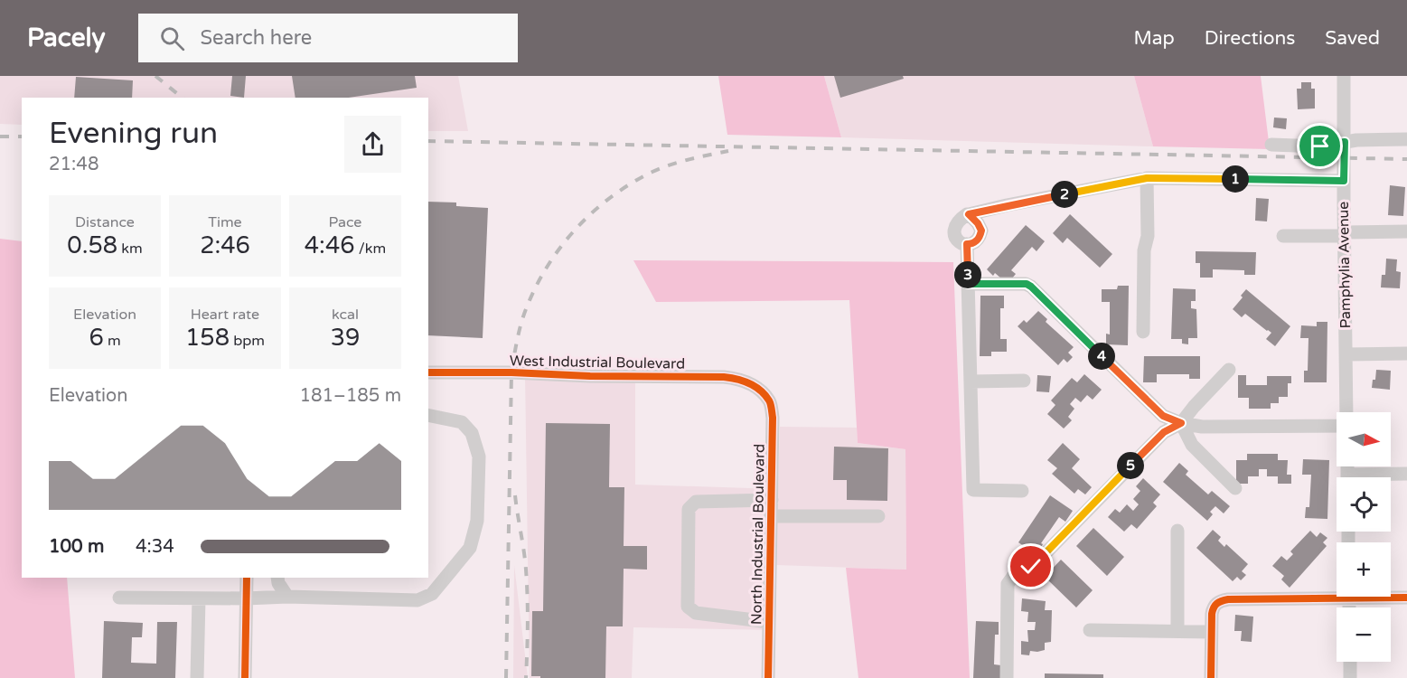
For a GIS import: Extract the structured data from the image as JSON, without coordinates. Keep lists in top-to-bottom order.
{
  "streets": {
    "street": ["Pamphylia Avenue", "West Industrial Boulevard", "North Industrial Boulevard"]
  },
  "crossings": [
    ["West Industrial Boulevard", "North Industrial Boulevard"]
  ],
  "north": "right",
  "page": {
    "header": "Pacely",
    "search": "Search here",
    "nav": ["Map", "Directions", "Saved"],
    "heading": ["Evening run", "21:48"],
    "pins": [
      "1",
      "2",
      "3",
      "4",
      "5"
    ],
    "stats": [
      ["Distance", "0.58 km"],
      ["Time", "2:46"],
      ["Pace", "4:46 /km"],
      ["Elevation", "6 m"],
      ["Heart rate", "158 bpm"],
      ["kcal", "39"]
    ],
    "chart": ["Elevation", "181–185 m"],
    "map_buttons": ["+", "−"],
    "list": [
      {
        "name": "100 m",
        "note": "4:34"
      }
    ]
  }
}
